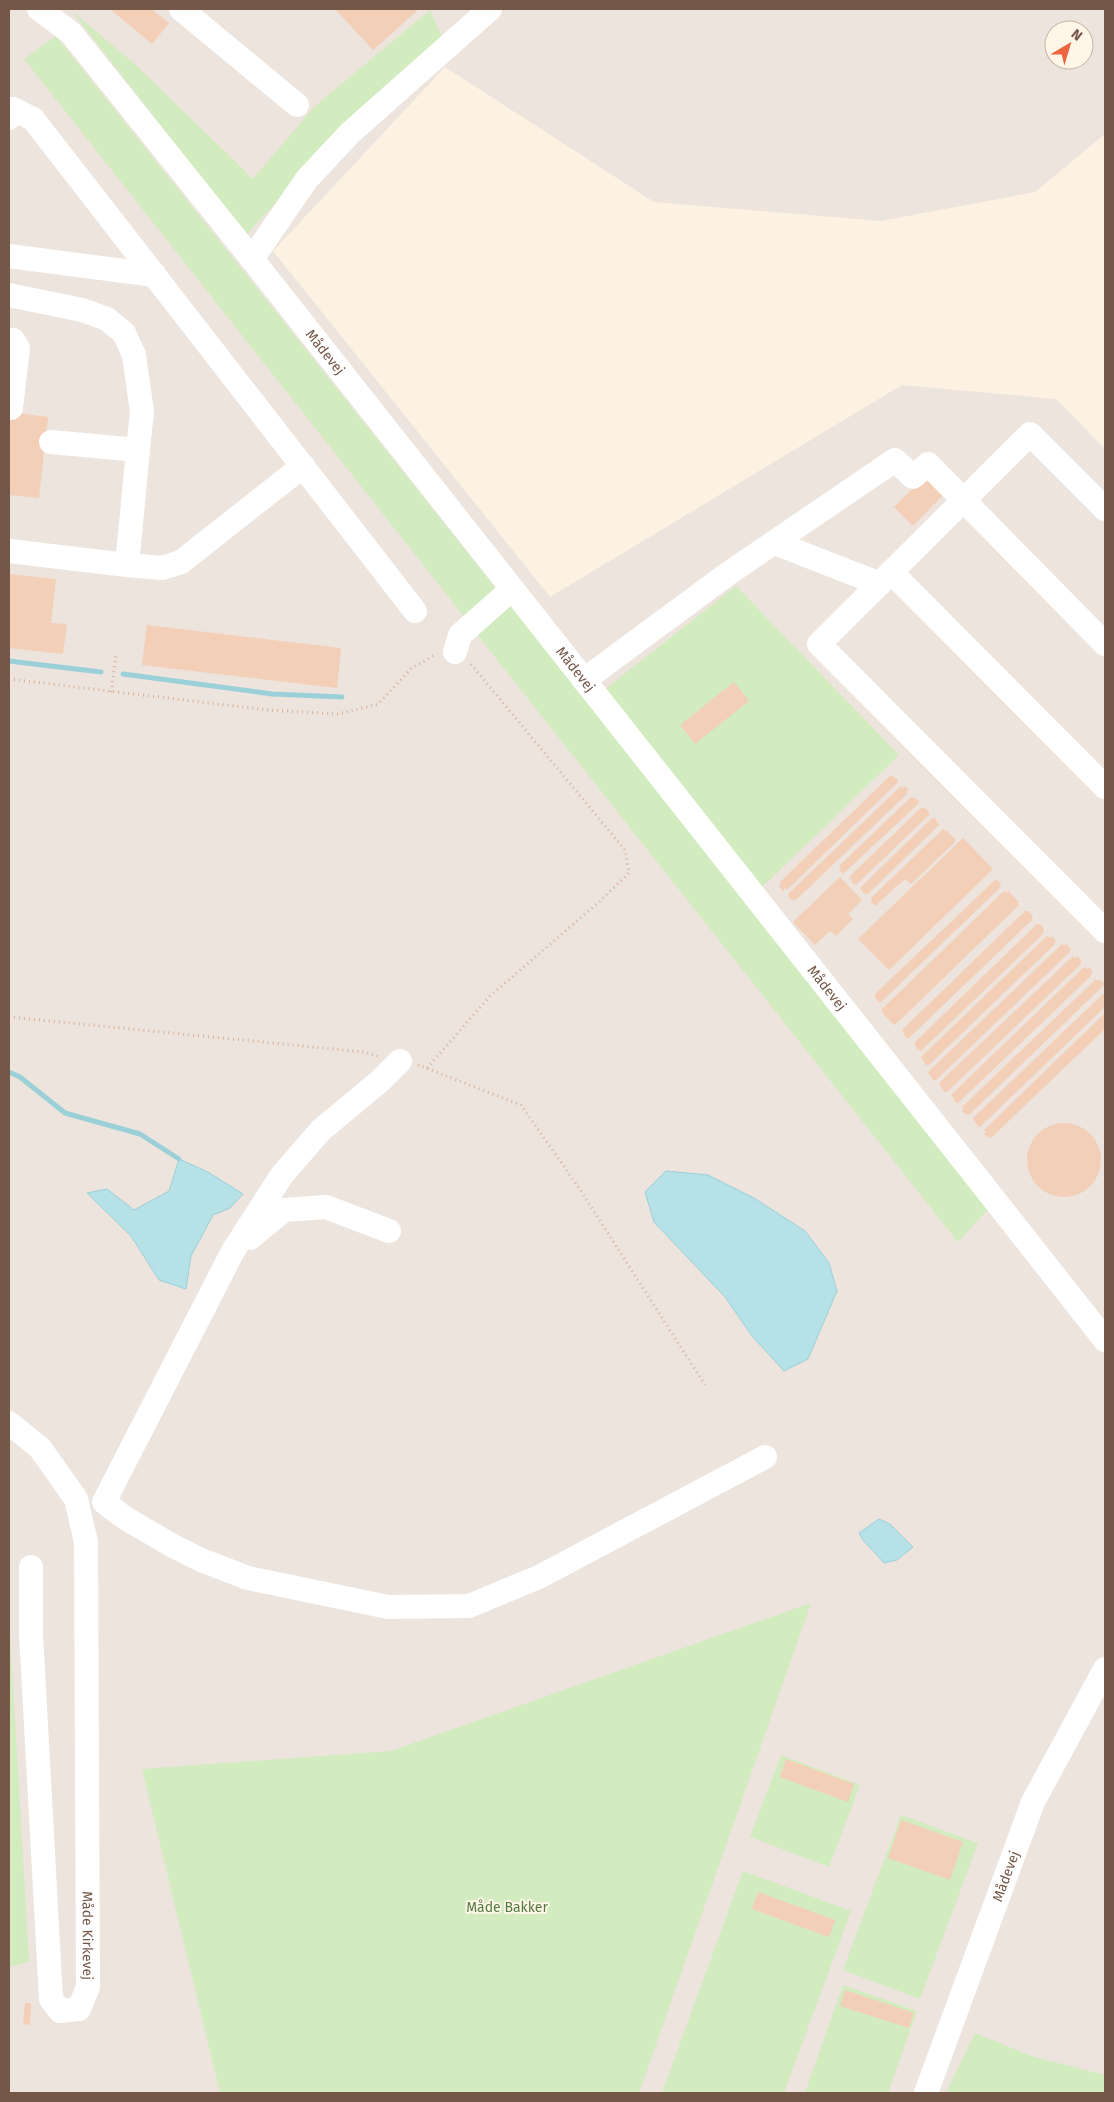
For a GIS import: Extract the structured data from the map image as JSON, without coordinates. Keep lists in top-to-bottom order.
{
  "streets": {
    "street": ["Mådevej", "Måde Kirkevej"]
  },
  "parks": ["Måde Bakker"],
  "north": "top right"
}
